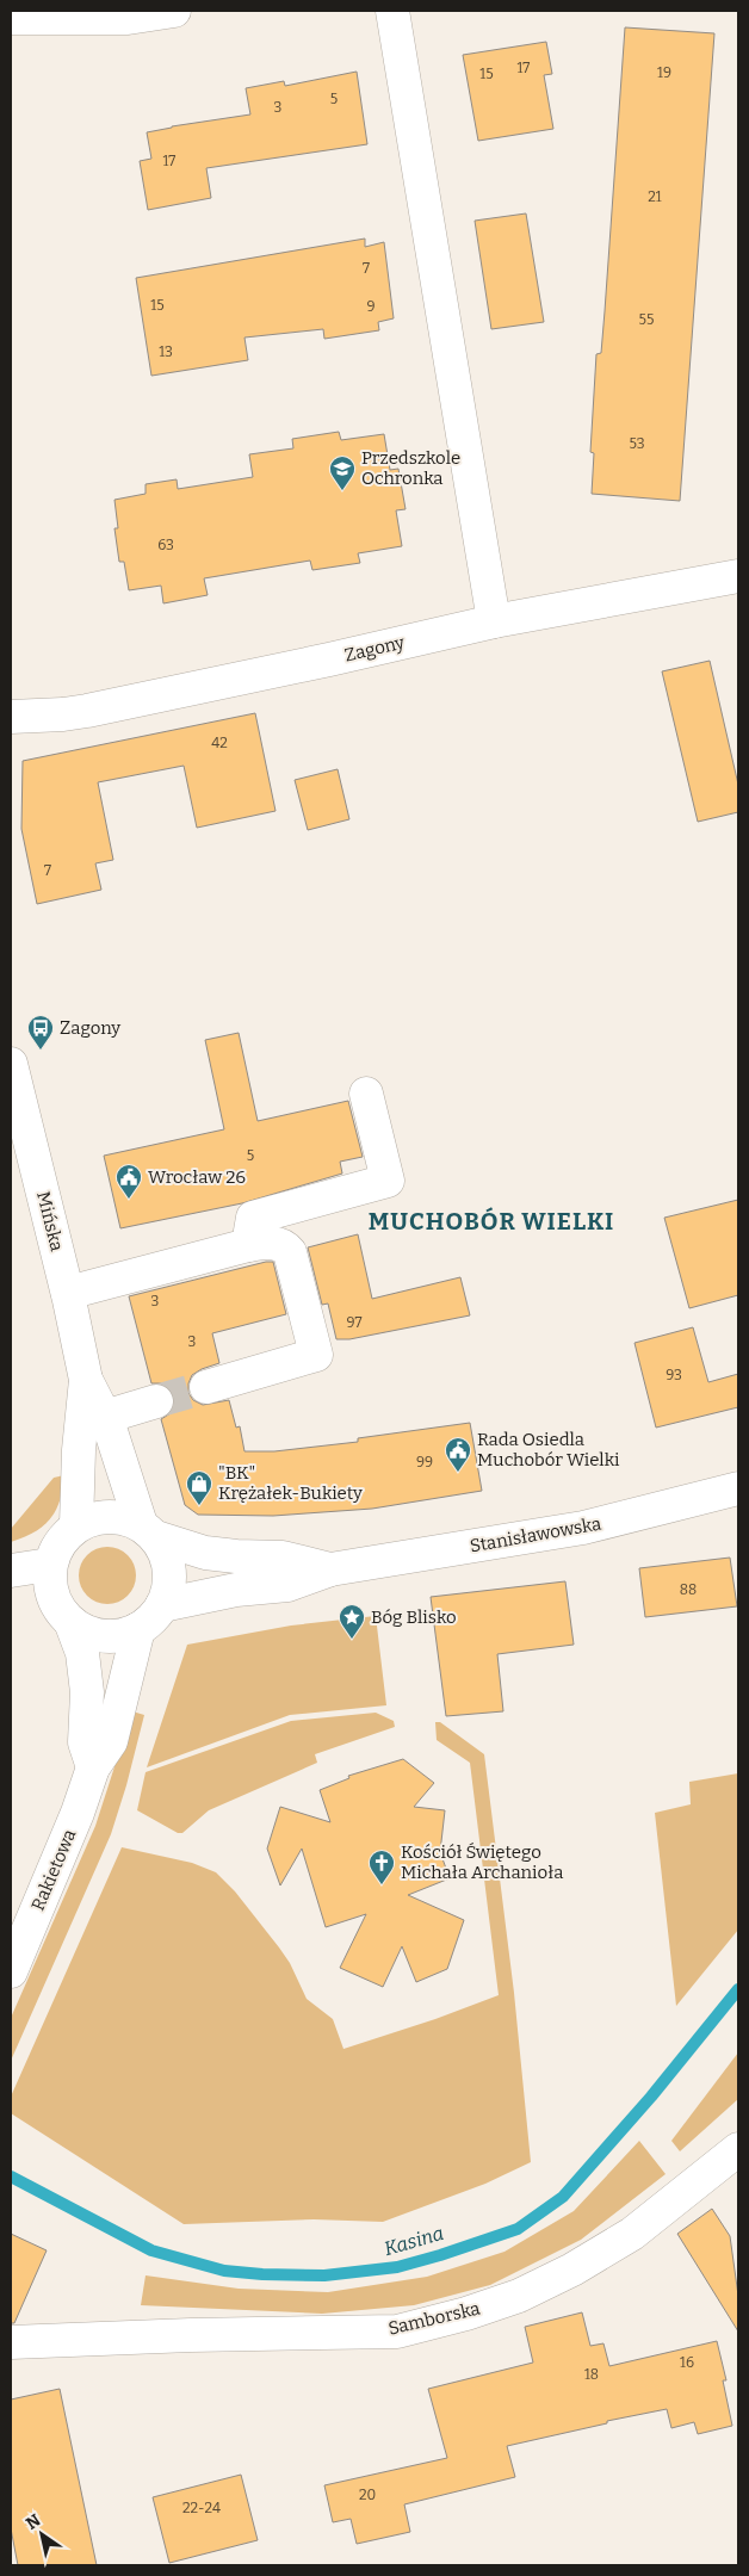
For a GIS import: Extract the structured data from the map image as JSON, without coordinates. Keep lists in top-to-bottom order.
{
  "streets": {
    "street": [
      "Zagony",
      "Mińska",
      "Stanisławowska",
      "Rakietowa",
      "Samborska"
    ]
  },
  "crossings": [
    ["Mińska", "Stanisławowska"],
    ["Mińska", "Rakietowa"],
    ["Stanisławowska", "Rakietowa"]
  ],
  "districts": ["MUCHOBÓR WIELKI"],
  "water": ["Kasina"],
  "places": {
    "school or university": ["Przedszkole Ochronka"],
    "bus stop": ["Zagony"],
    "public building": ["Wrocław 26", "Rada Osiedla Muchobór Wielki"],
    "shop": ["\"BK\" Krężałek-Bukiety"],
    "place": ["Bóg Blisko"],
    "church": ["Kościół Świętego Michała Archanioła"]
  },
  "house_numbers": [
    "17",
    "19",
    "15",
    "5",
    "3",
    "17",
    "21",
    "7",
    "15",
    "9",
    "55",
    "13",
    "53",
    "63",
    "42",
    "7",
    "5",
    "3",
    "97",
    "3",
    "93",
    "99",
    "88",
    "16",
    "18",
    "20",
    "22-24"
  ],
  "north": "top left"
}
